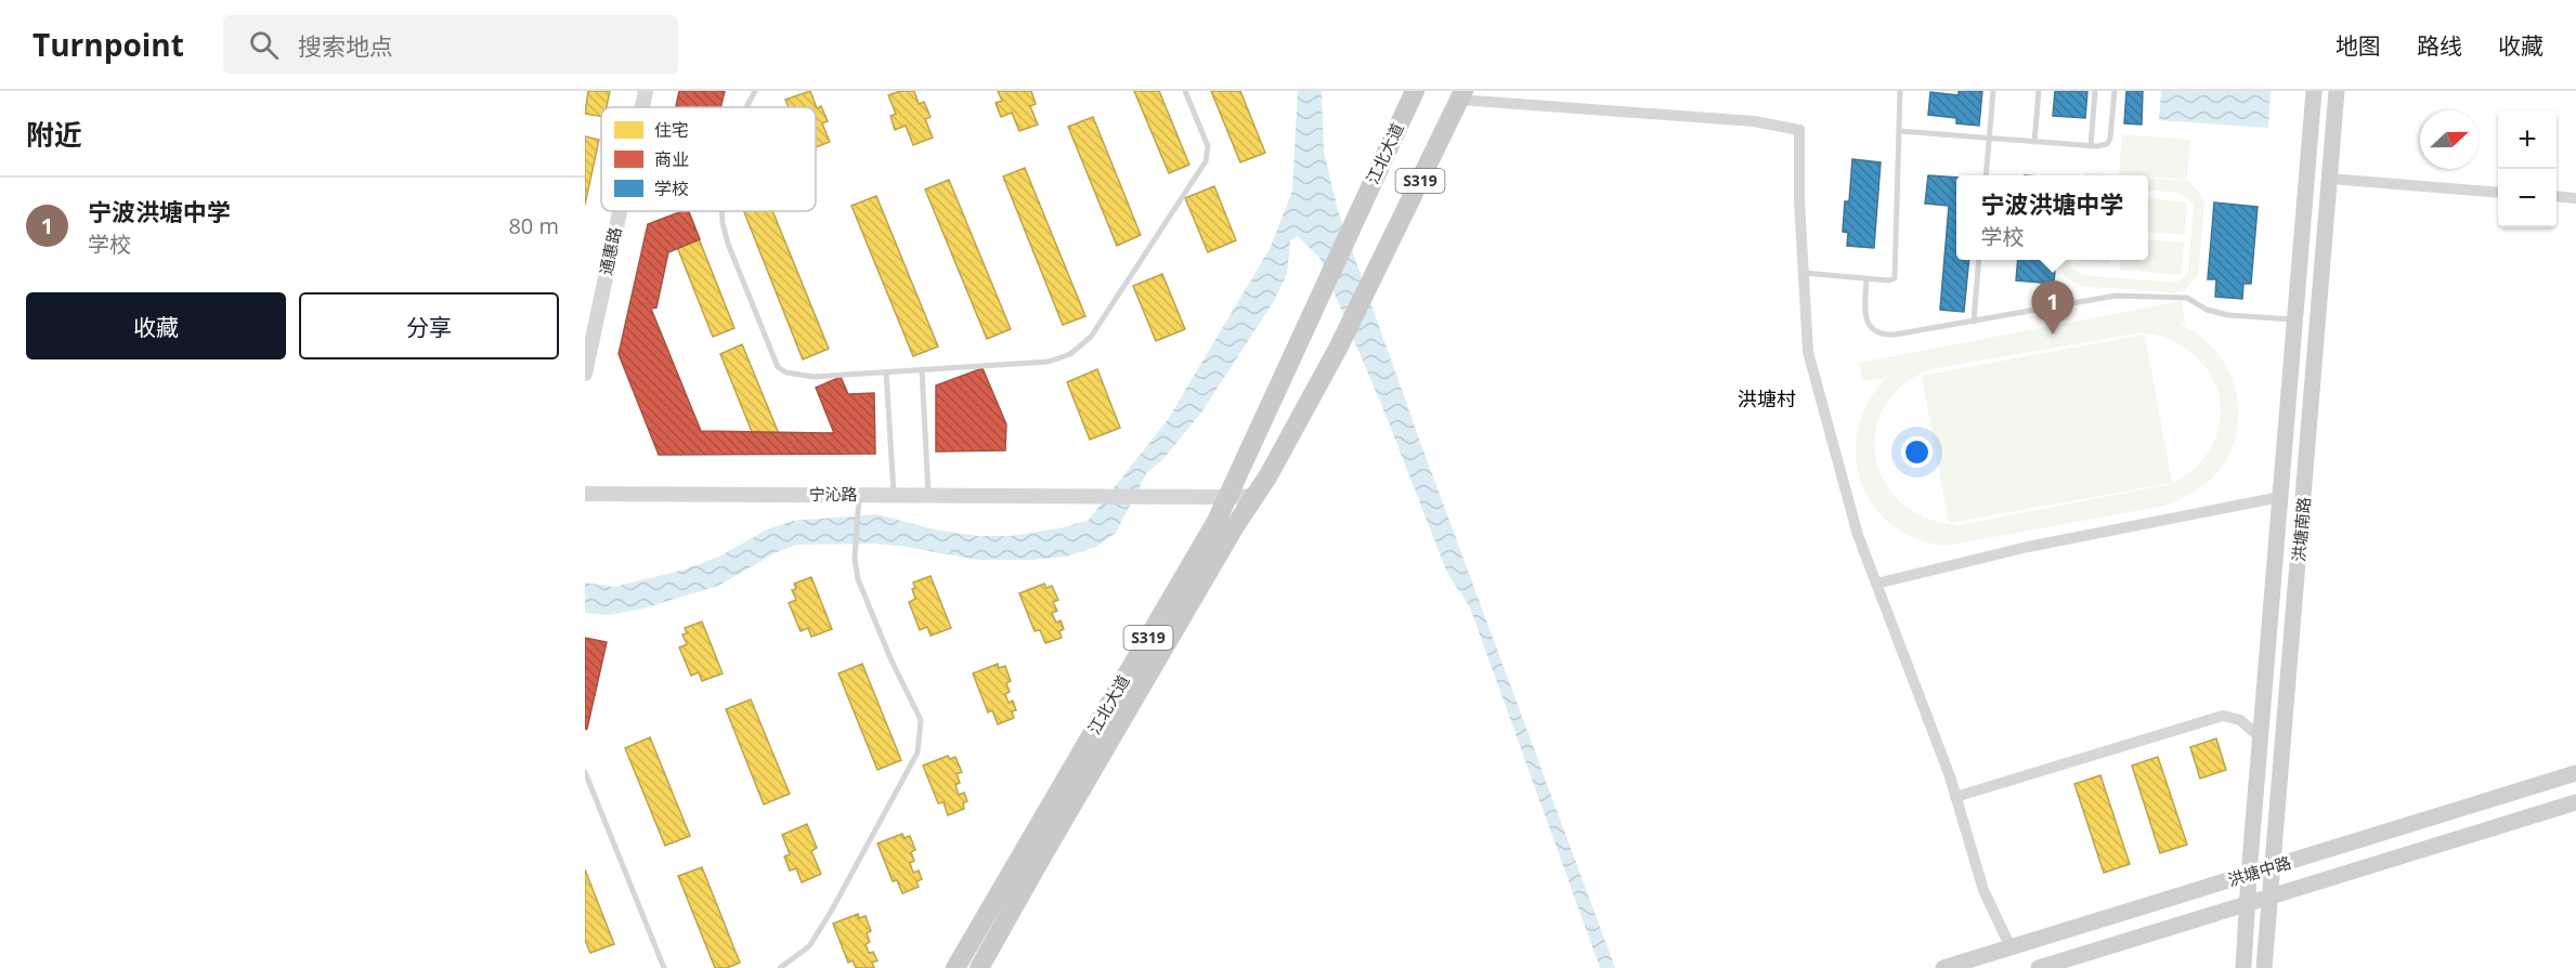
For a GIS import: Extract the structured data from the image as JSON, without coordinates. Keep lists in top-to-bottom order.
{
  "streets": {
    "main road": [
      "江北大道",
      "S319",
      "洪塘南路",
      "洪塘中路"
    ],
    "street": ["通惠路", "宁沁路"]
  },
  "crossings": [
    ["江北大道", "宁沁路"],
    ["洪塘南路", "洪塘中路"]
  ],
  "districts": ["洪塘村"],
  "legend": ["住宅", "商业", "学校"],
  "north": "right",
  "page": {
    "header": "Turnpoint",
    "search": "搜索地点",
    "nav": ["地图", "路线", "收藏"],
    "heading": "附近",
    "map_buttons": ["+", "−"],
    "list": [
      {
        "mark": "1",
        "name": "宁波洪塘中学",
        "note": "学校",
        "value": "80 m"
      }
    ],
    "popup": ["宁波洪塘中学", "学校"],
    "buttons": ["收藏", "分享"],
    "pins": "1"
  }
}
